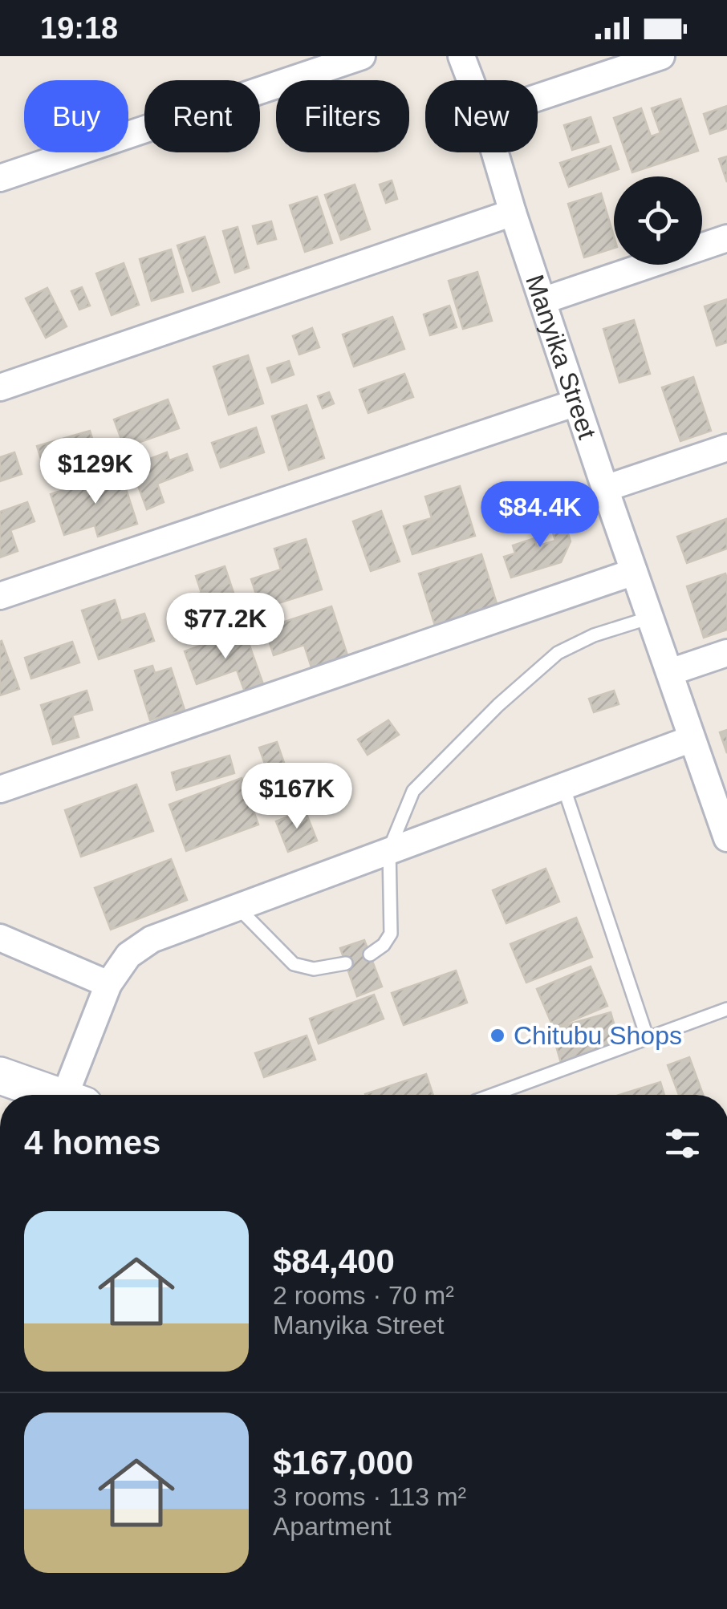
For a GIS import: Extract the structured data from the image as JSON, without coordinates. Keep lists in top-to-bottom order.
{
  "streets": {
    "street": ["Manyika Street"]
  },
  "places": ["Chitubu Shops"],
  "page": {
    "status": "19:18",
    "chip": [
      "Buy",
      "Rent",
      "Filters",
      "New"
    ],
    "price": [
      "$129K",
      "$84.4K",
      "$77.2K",
      "$167K"
    ],
    "heading": "4 homes",
    "list": [
      {
        "name": "$84,400",
        "note": "2 rooms · 70 m² · Manyika Street"
      },
      {
        "name": "$167,000",
        "note": "3 rooms · 113 m² · Apartment"
      }
    ]
  }
}
